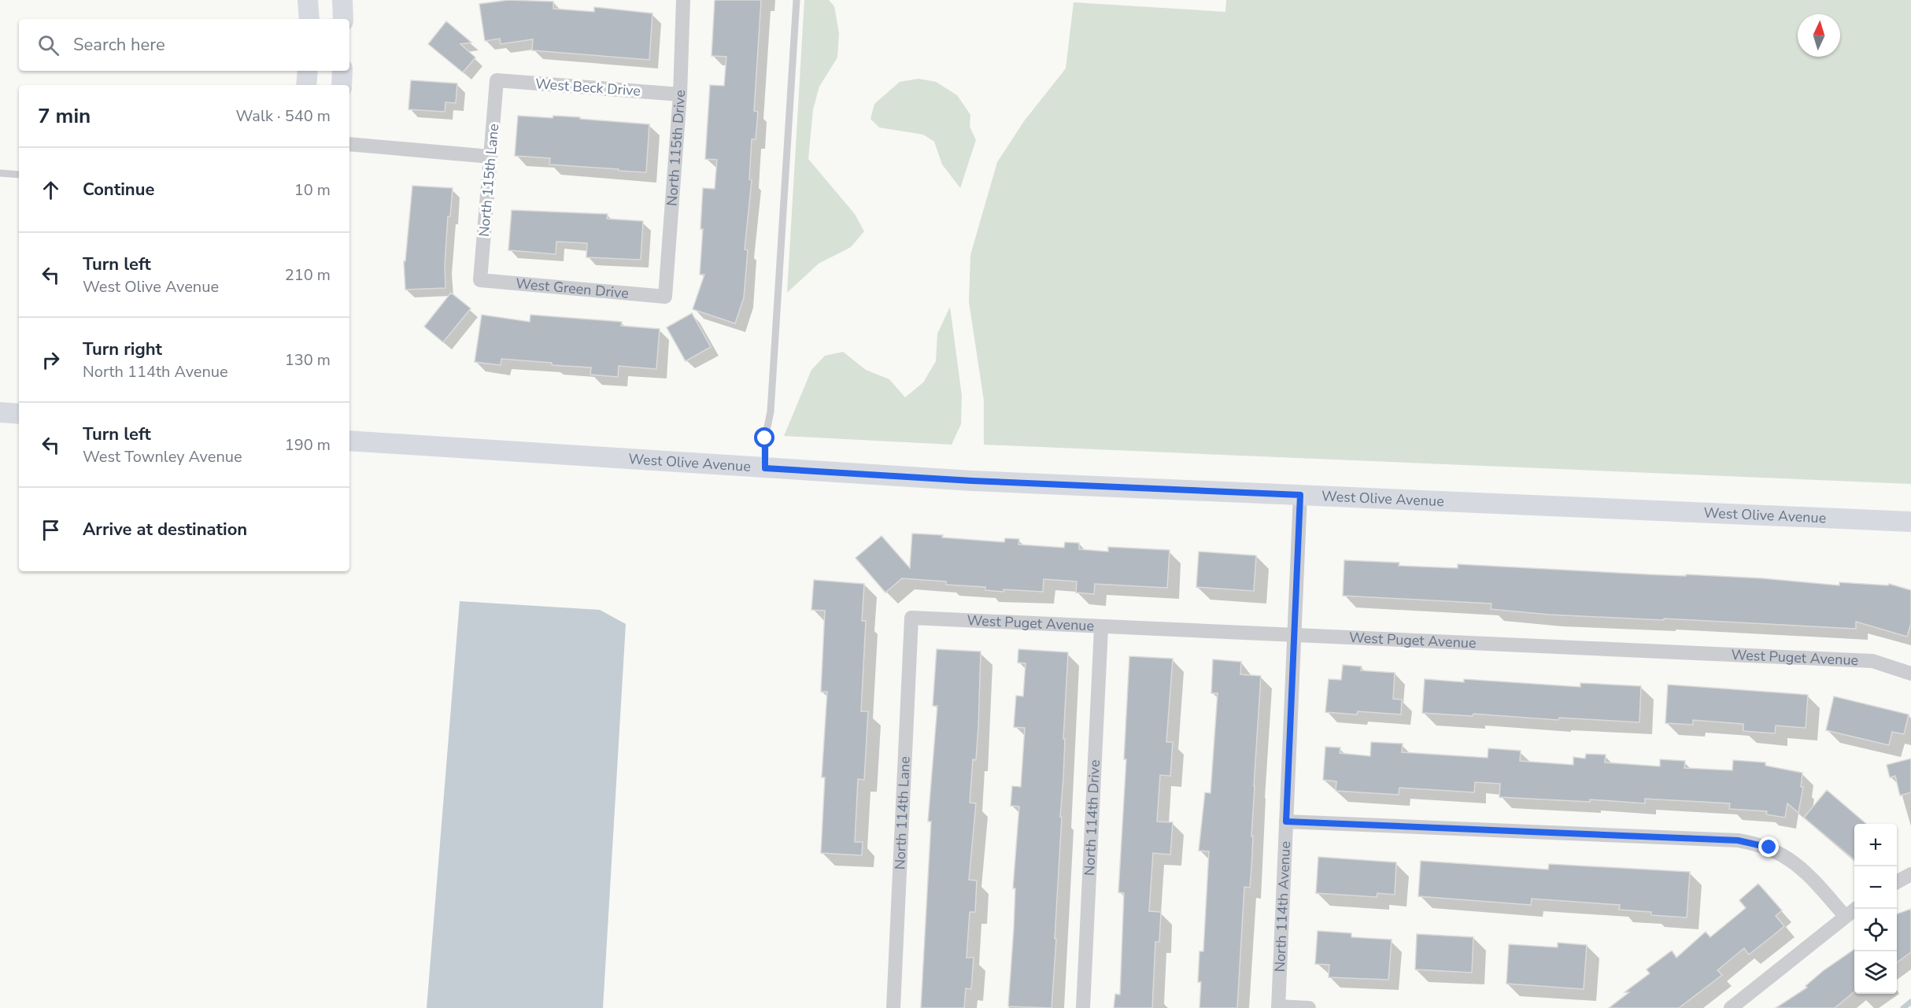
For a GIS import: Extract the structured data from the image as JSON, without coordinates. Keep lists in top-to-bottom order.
{
  "streets": {
    "main road": ["West Olive Avenue"],
    "street": [
      "West Beck Drive",
      "North 115th Drive",
      "North 115th Lane",
      "West Green Drive",
      "West Puget Avenue",
      "North 114th Lane",
      "North 114th Drive",
      "North 114th Avenue"
    ]
  },
  "crossings": [
    ["West Beck Drive", "North 115th Drive"],
    ["West Beck Drive", "North 115th Lane"],
    ["North 115th Drive", "West Green Drive"],
    ["North 115th Lane", "West Green Drive"],
    ["West Olive Avenue", "North 114th Avenue"],
    ["West Puget Avenue", "North 114th Lane"],
    ["West Puget Avenue", "North 114th Drive"],
    ["West Puget Avenue", "North 114th Avenue"]
  ],
  "north": "top",
  "page": {
    "search": "Search here",
    "heading": ["7 min", "Walk · 540 m"],
    "list": [
      ["Continue", "10 m"],
      ["Turn left", "West Olive Avenue", "210 m"],
      ["Turn right", "North 114th Avenue", "130 m"],
      ["Turn left", "West Townley Avenue", "190 m"],
      "Arrive at destination"
    ],
    "map_buttons": ["+", "−"]
  }
}
